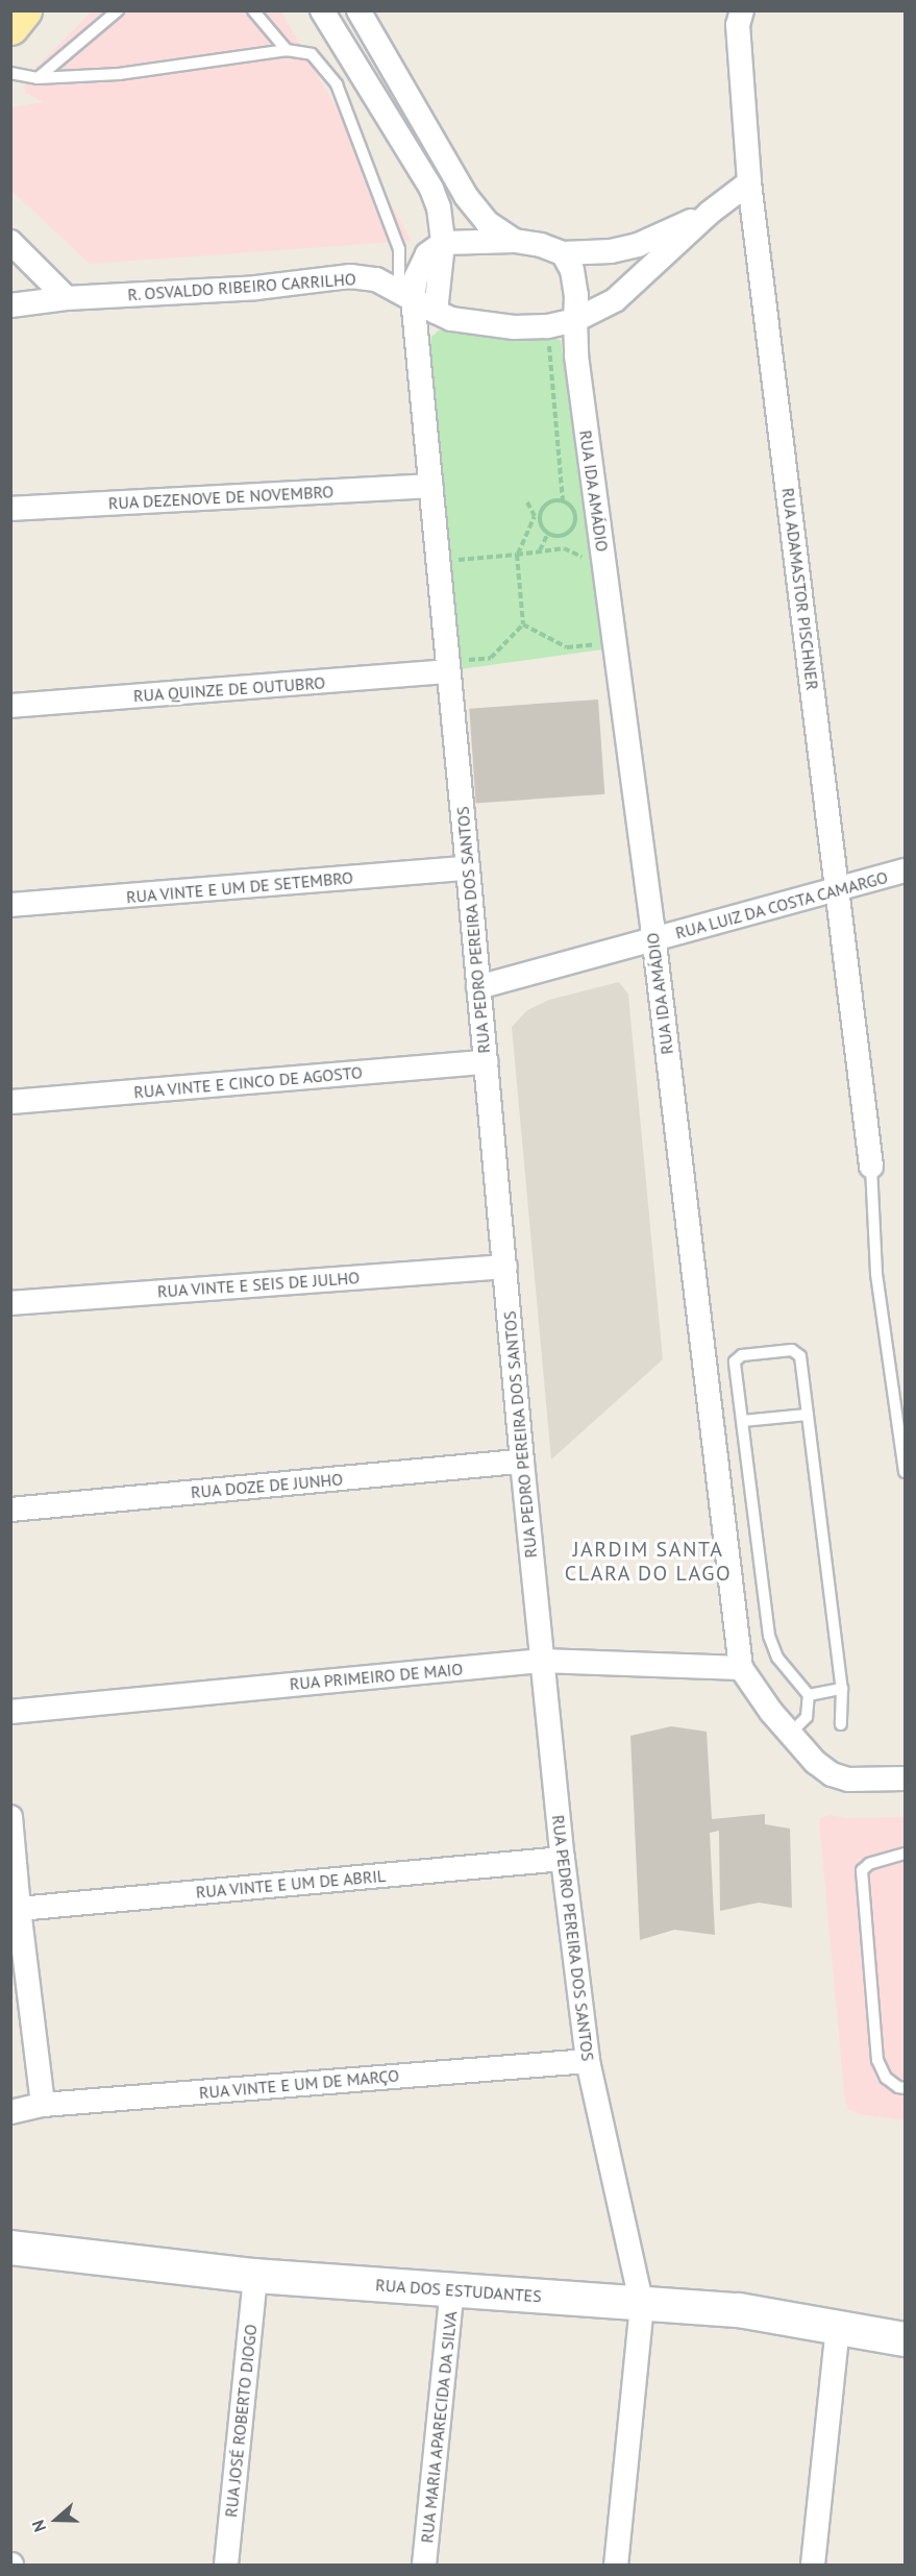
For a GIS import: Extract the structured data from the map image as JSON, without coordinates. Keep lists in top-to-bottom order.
{
  "streets": {
    "street": [
      "R. OSVALDO RIBEIRO CARRILHO",
      "RUA IDA AMÁDIO",
      "RUA DEZENOVE DE NOVEMBRO",
      "RUA ADAMASTOR PISCHNER",
      "RUA QUINZE DE OUTUBRO",
      "RUA VINTE E UM DE SETEMBRO",
      "RUA LUIZ DA COSTA CAMARGO",
      "RUA PEDRO PEREIRA DOS SANTOS",
      "RUA VINTE E CINCO DE AGOSTO",
      "RUA VINTE E SEIS DE JULHO",
      "RUA DOZE DE JUNHO",
      "RUA PRIMEIRO DE MAIO",
      "RUA VINTE E UM DE ABRIL",
      "RUA VINTE E UM DE MARÇO",
      "RUA DOS ESTUDANTES",
      "RUA JOSÉ ROBERTO DIOGO",
      "RUA MARIA APARECIDA DA SILVA"
    ]
  },
  "crossings": [
    ["R. OSVALDO RIBEIRO CARRILHO", "RUA IDA AMÁDIO"],
    ["R. OSVALDO RIBEIRO CARRILHO", "RUA PEDRO PEREIRA DOS SANTOS"],
    ["RUA IDA AMÁDIO", "RUA LUIZ DA COSTA CAMARGO"],
    ["RUA IDA AMÁDIO", "RUA PRIMEIRO DE MAIO"],
    ["RUA DEZENOVE DE NOVEMBRO", "RUA PEDRO PEREIRA DOS SANTOS"],
    ["RUA ADAMASTOR PISCHNER", "RUA LUIZ DA COSTA CAMARGO"],
    ["RUA QUINZE DE OUTUBRO", "RUA PEDRO PEREIRA DOS SANTOS"],
    ["RUA VINTE E UM DE SETEMBRO", "RUA PEDRO PEREIRA DOS SANTOS"],
    ["RUA LUIZ DA COSTA CAMARGO", "RUA PEDRO PEREIRA DOS SANTOS"],
    ["RUA PEDRO PEREIRA DOS SANTOS", "RUA VINTE E CINCO DE AGOSTO"],
    ["RUA PEDRO PEREIRA DOS SANTOS", "RUA VINTE E SEIS DE JULHO"],
    ["RUA PEDRO PEREIRA DOS SANTOS", "RUA DOZE DE JUNHO"],
    ["RUA PEDRO PEREIRA DOS SANTOS", "RUA PRIMEIRO DE MAIO"],
    ["RUA PEDRO PEREIRA DOS SANTOS", "RUA VINTE E UM DE ABRIL"],
    ["RUA PEDRO PEREIRA DOS SANTOS", "RUA VINTE E UM DE MARÇO"],
    ["RUA PEDRO PEREIRA DOS SANTOS", "RUA DOS ESTUDANTES"],
    ["RUA DOS ESTUDANTES", "RUA JOSÉ ROBERTO DIOGO"],
    ["RUA DOS ESTUDANTES", "RUA MARIA APARECIDA DA SILVA"]
  ],
  "districts": ["JARDIM SANTA CLARA DO LAGO"],
  "north": "left"
}
